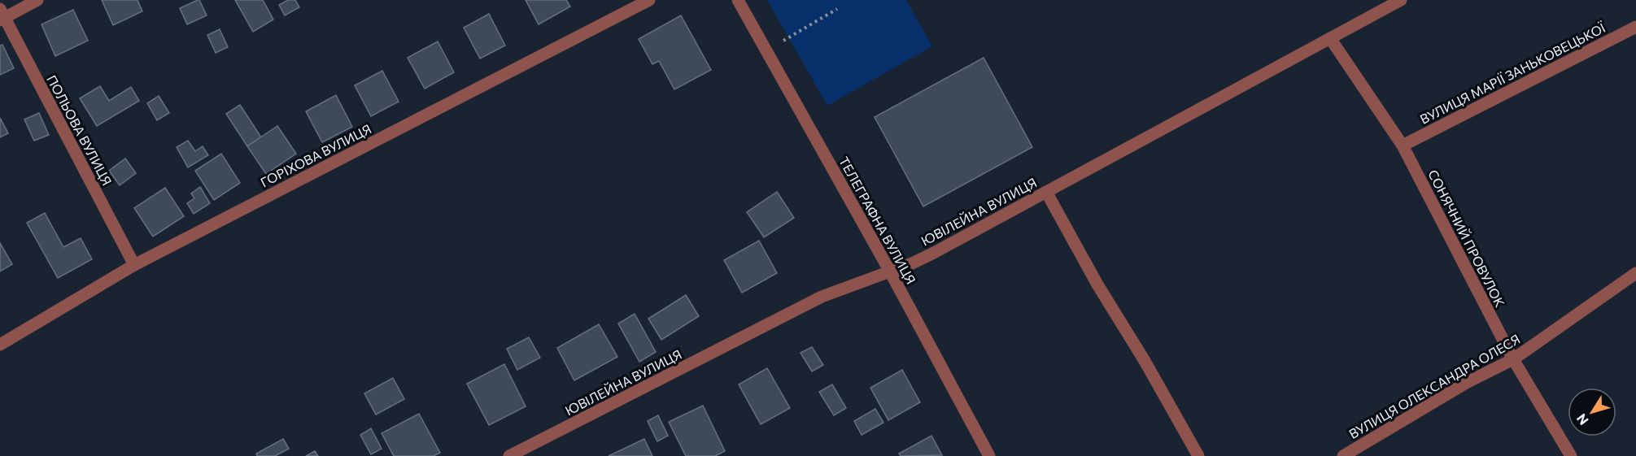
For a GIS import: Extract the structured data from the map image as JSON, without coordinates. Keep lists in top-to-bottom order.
{
  "streets": {
    "street": [
      "ВУЛИЦЯ МАРІЇ ЗАНЬКОВЕЦЬКОЇ",
      "ПОЛЬОВА ВУЛИЦЯ",
      "ГОРІХОВА ВУЛИЦЯ",
      "ЮВІЛЕЙНА ВУЛИЦЯ",
      "ТЕЛЕГРАФНА ВУЛИЦЯ",
      "СОНЯЧНИЙ ПРОВУЛОК",
      "ВУЛИЦЯ ОЛЕКСАНДРА ОЛЕСЯ"
    ]
  },
  "crossings": [
    ["ВУЛИЦЯ МАРІЇ ЗАНЬКОВЕЦЬКОЇ", "СОНЯЧНИЙ ПРОВУЛОК"],
    ["ПОЛЬОВА ВУЛИЦЯ", "ГОРІХОВА ВУЛИЦЯ"],
    ["ЮВІЛЕЙНА ВУЛИЦЯ", "ТЕЛЕГРАФНА ВУЛИЦЯ"],
    ["ЮВІЛЕЙНА ВУЛИЦЯ", "СОНЯЧНИЙ ПРОВУЛОК"],
    ["СОНЯЧНИЙ ПРОВУЛОК", "ВУЛИЦЯ ОЛЕКСАНДРА ОЛЕСЯ"]
  ],
  "north": "bottom left"
}
